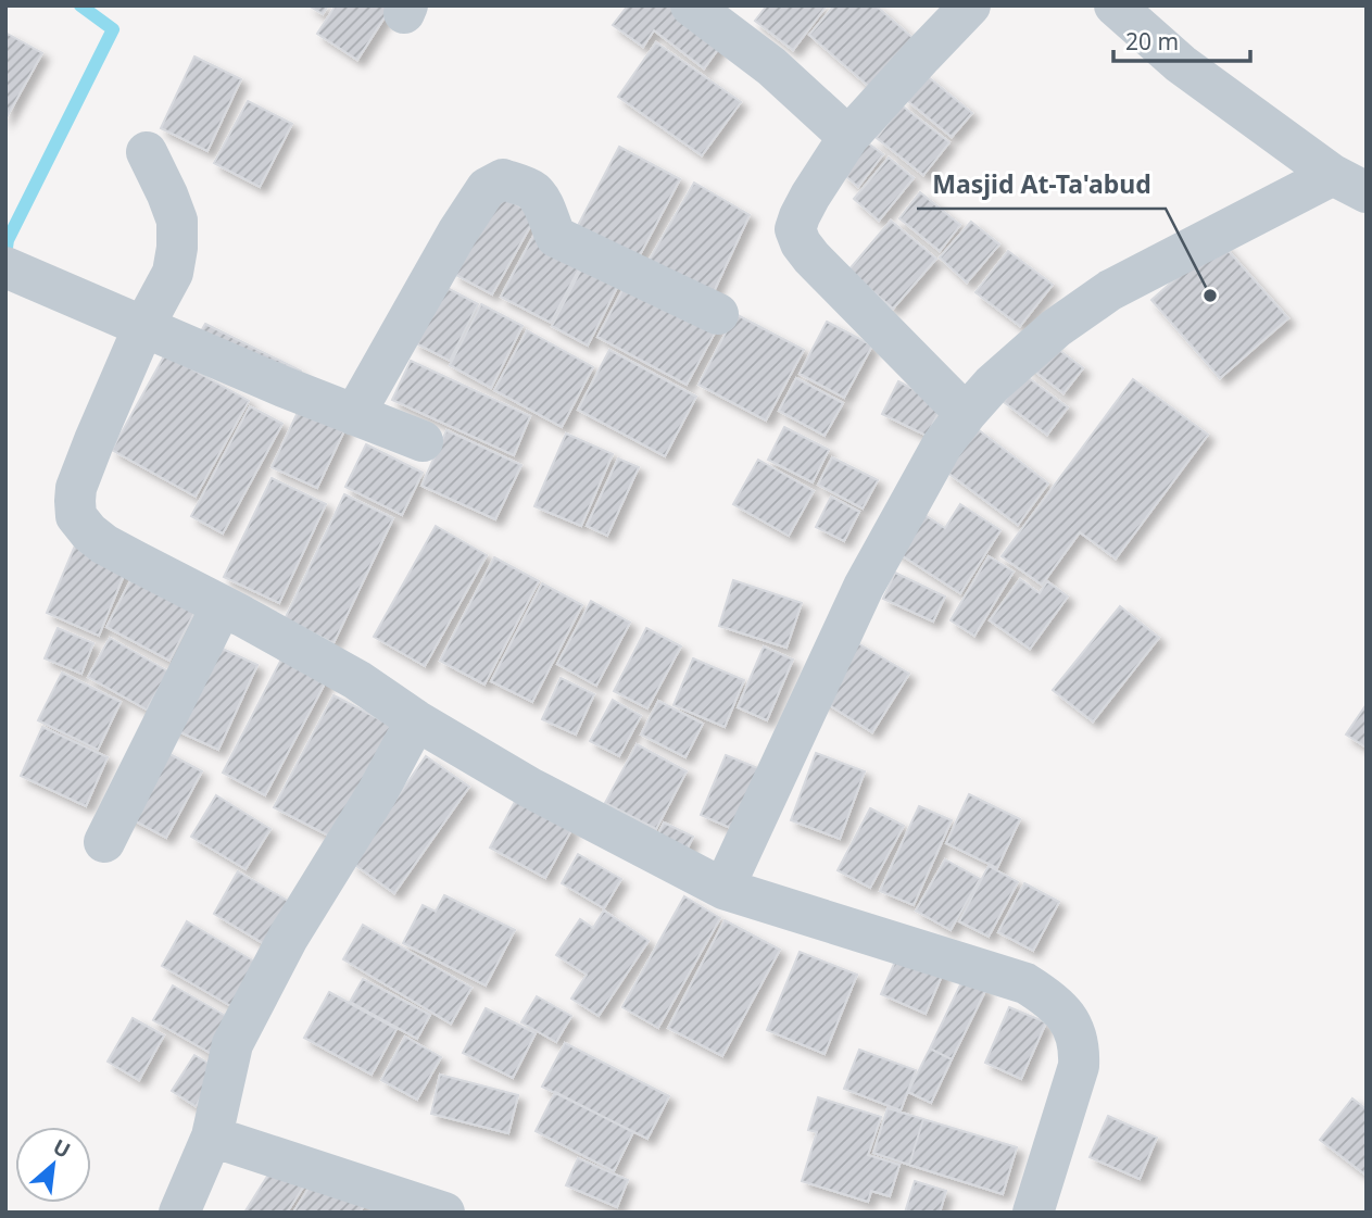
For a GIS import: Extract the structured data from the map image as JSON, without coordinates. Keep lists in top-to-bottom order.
{
  "places": ["Masjid At-Ta'abud"],
  "scale_bar": "20 m",
  "north": "top right"
}
